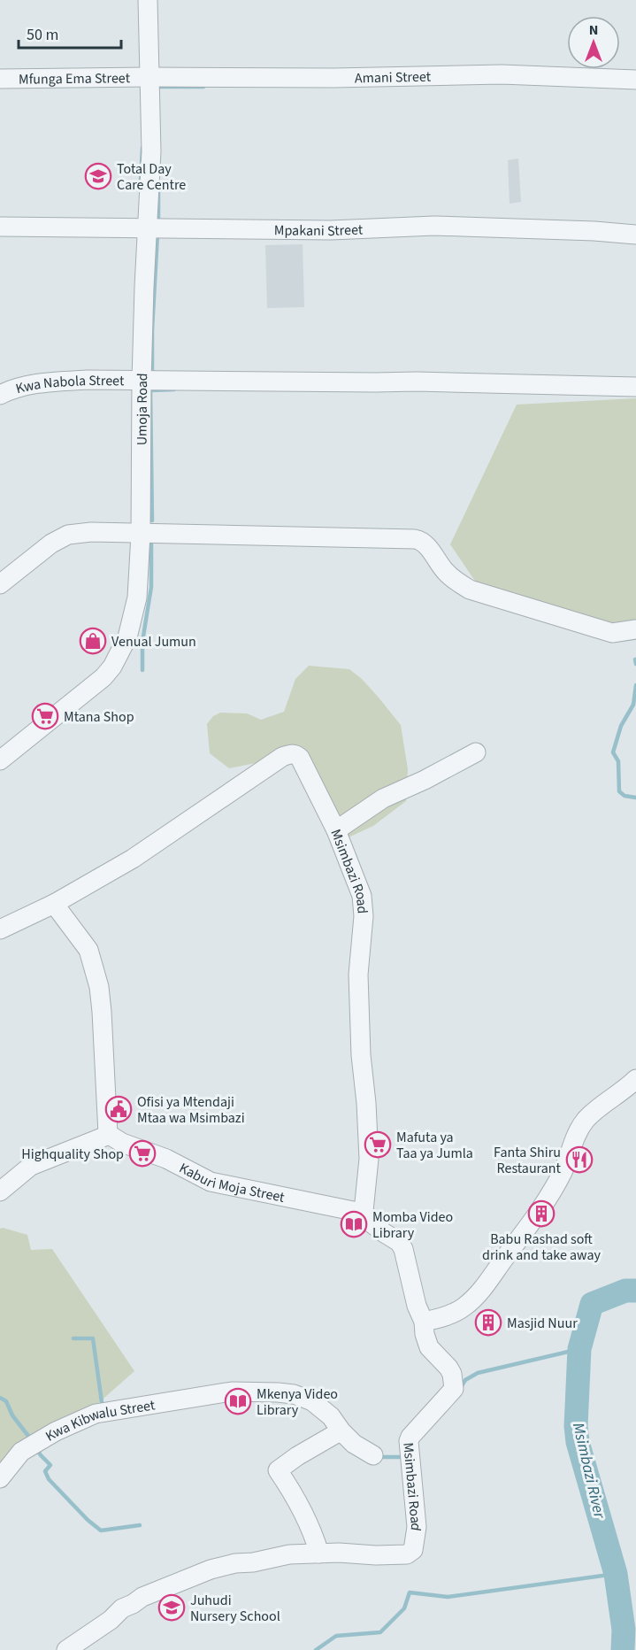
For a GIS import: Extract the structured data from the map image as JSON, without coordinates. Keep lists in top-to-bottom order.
{
  "streets": {
    "street": [
      "Amani Street",
      "Mfunga Ema Street",
      "Mpakani Street",
      "Kwa Nabola Street",
      "Umoja Road",
      "Msimbazi Road",
      "Kaburi Moja Street",
      "Kwa Kibwalu Street"
    ]
  },
  "crossings": [
    ["Amani Street", "Mfunga Ema Street"],
    ["Amani Street", "Umoja Road"],
    ["Mfunga Ema Street", "Umoja Road"],
    ["Mpakani Street", "Umoja Road"],
    ["Kwa Nabola Street", "Umoja Road"],
    ["Msimbazi Road", "Kaburi Moja Street"]
  ],
  "water": ["Msimbazi River"],
  "places": {
    "school or university": ["Total Day Care Centre", "Juhudi Nursery School"],
    "shop": ["Venual Jumun"],
    "supermarket": ["Mtana Shop", "Mafuta ya Taa ya Jumla", "Highquality Shop"],
    "public building": ["Ofisi ya Mtendaji Mtaa wa Msimbazi"],
    "restaurant": ["Fanta Shiru Restaurant"],
    "building": ["Babu Rashad soft drink and take away", "Masjid Nuur"],
    "library": ["Momba Video Library", "Mkenya Video Library"]
  },
  "scale_bar": "50 m",
  "north": "top"
}
